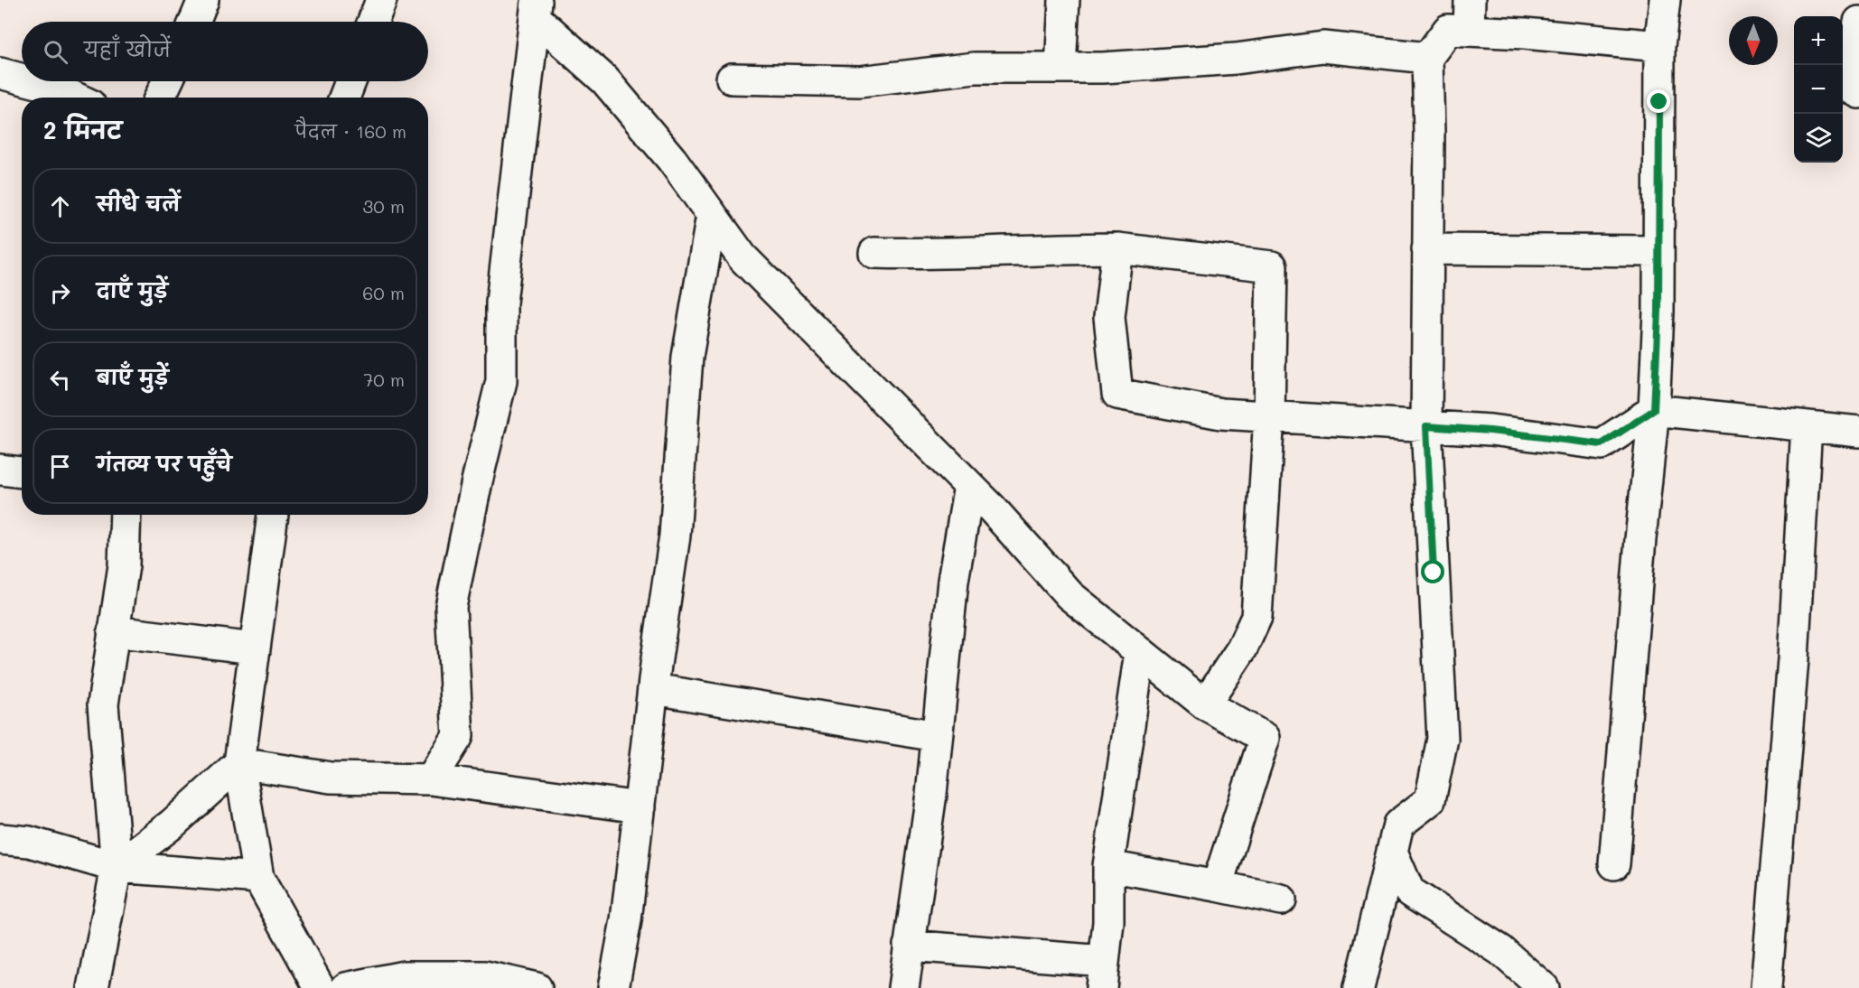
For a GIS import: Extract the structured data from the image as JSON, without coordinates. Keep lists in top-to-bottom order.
{
  "north": "bottom",
  "page": {
    "map_buttons": ["+", "−"],
    "search": "यहाँ खोजें",
    "heading": ["2 मिनट", "पैदल · 160 m"],
    "list": [
      ["सीधे चलें", "30 m"],
      ["दाएँ मुड़ें", "60 m"],
      ["बाएँ मुड़ें", "70 m"],
      "गंतव्य पर पहुँचे"
    ]
  }
}
